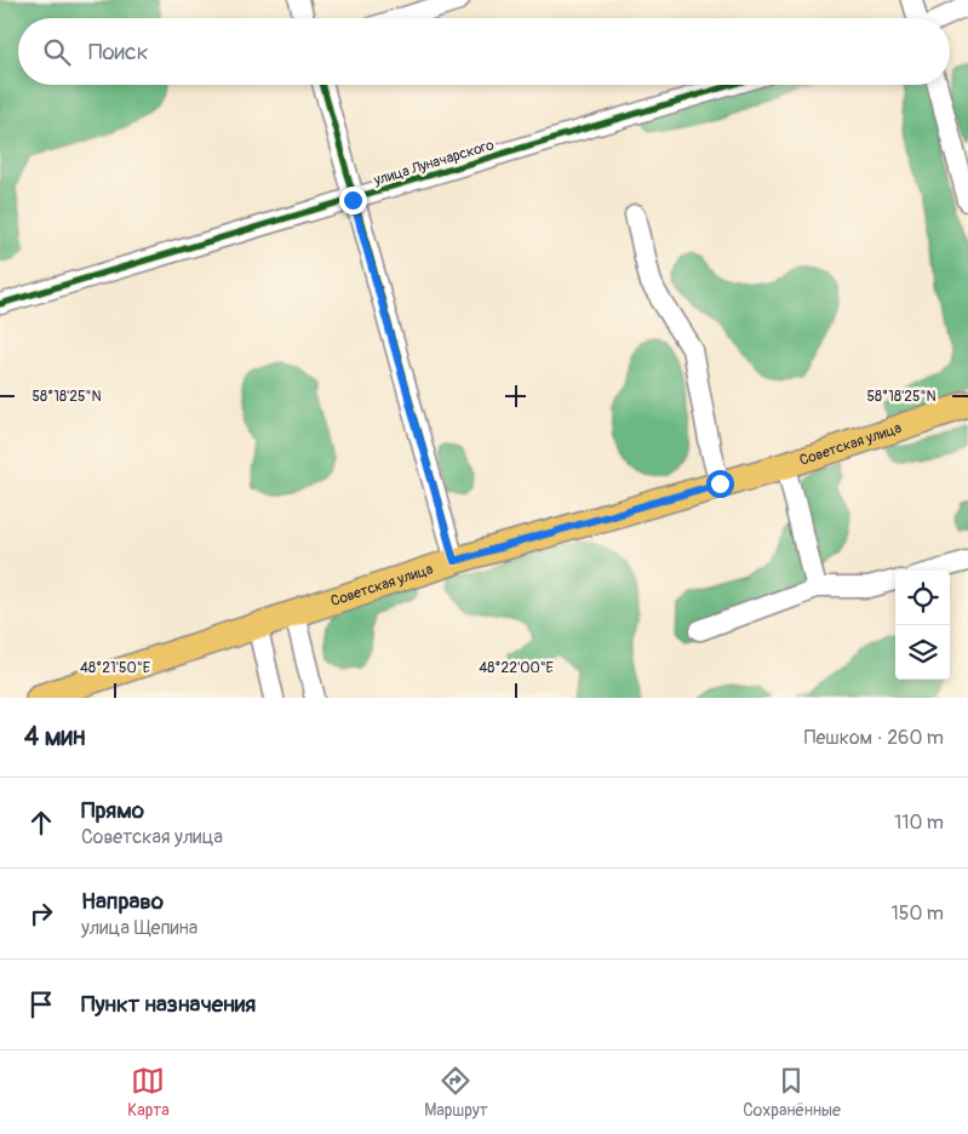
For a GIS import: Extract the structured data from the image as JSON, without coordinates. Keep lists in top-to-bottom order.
{
  "streets": {
    "main road": ["Советская улица"],
    "street": ["улица Луначарского"]
  },
  "page": {
    "search": "Поиск",
    "heading": ["4 мин", "Пешком · 260 m"],
    "list": [
      ["Прямо", "Советская улица", "110 m"],
      ["Направо", "улица Щепина", "150 m"],
      "Пункт назначения"
    ],
    "nav": ["Карта", "Маршрут", "Сохранённые"]
  },
  "coordinates": ["58°18'25\"N", "48°21'50\"E", "48°22'00\"E"]
}
